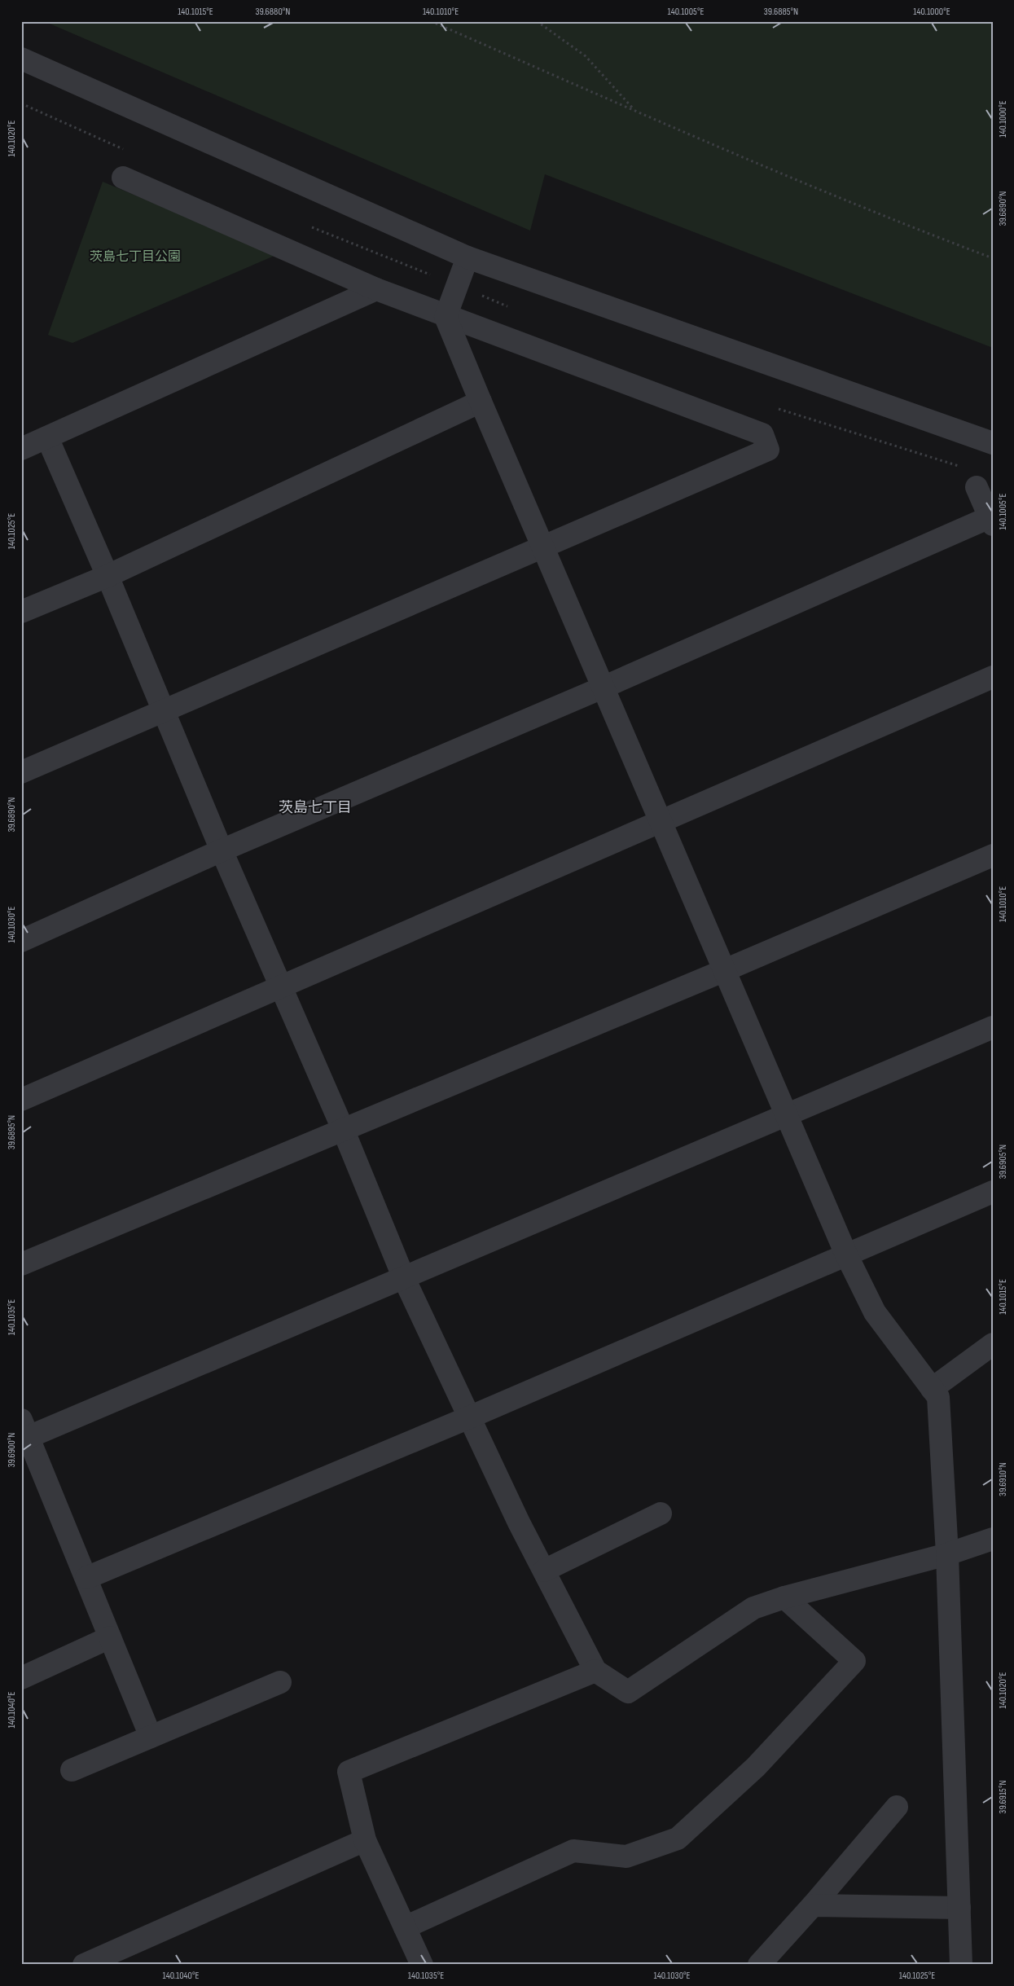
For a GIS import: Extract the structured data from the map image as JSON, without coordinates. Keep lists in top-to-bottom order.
{
  "districts": ["茨島七丁目"],
  "parks": ["茨島七丁目公園"],
  "coordinates": [
    "140.1015°E",
    "39.6880°N",
    "140.1010°E",
    "140.1005°E",
    "39.6885°N",
    "140.1000°E",
    "140.1020°E",
    "39.6890°N",
    "140.1025°E",
    "140.1030°E",
    "39.6895°N",
    "39.6905°N",
    "140.1035°E",
    "39.6900°N",
    "39.6910°N",
    "140.1040°E",
    "39.6915°N"
  ]
}
